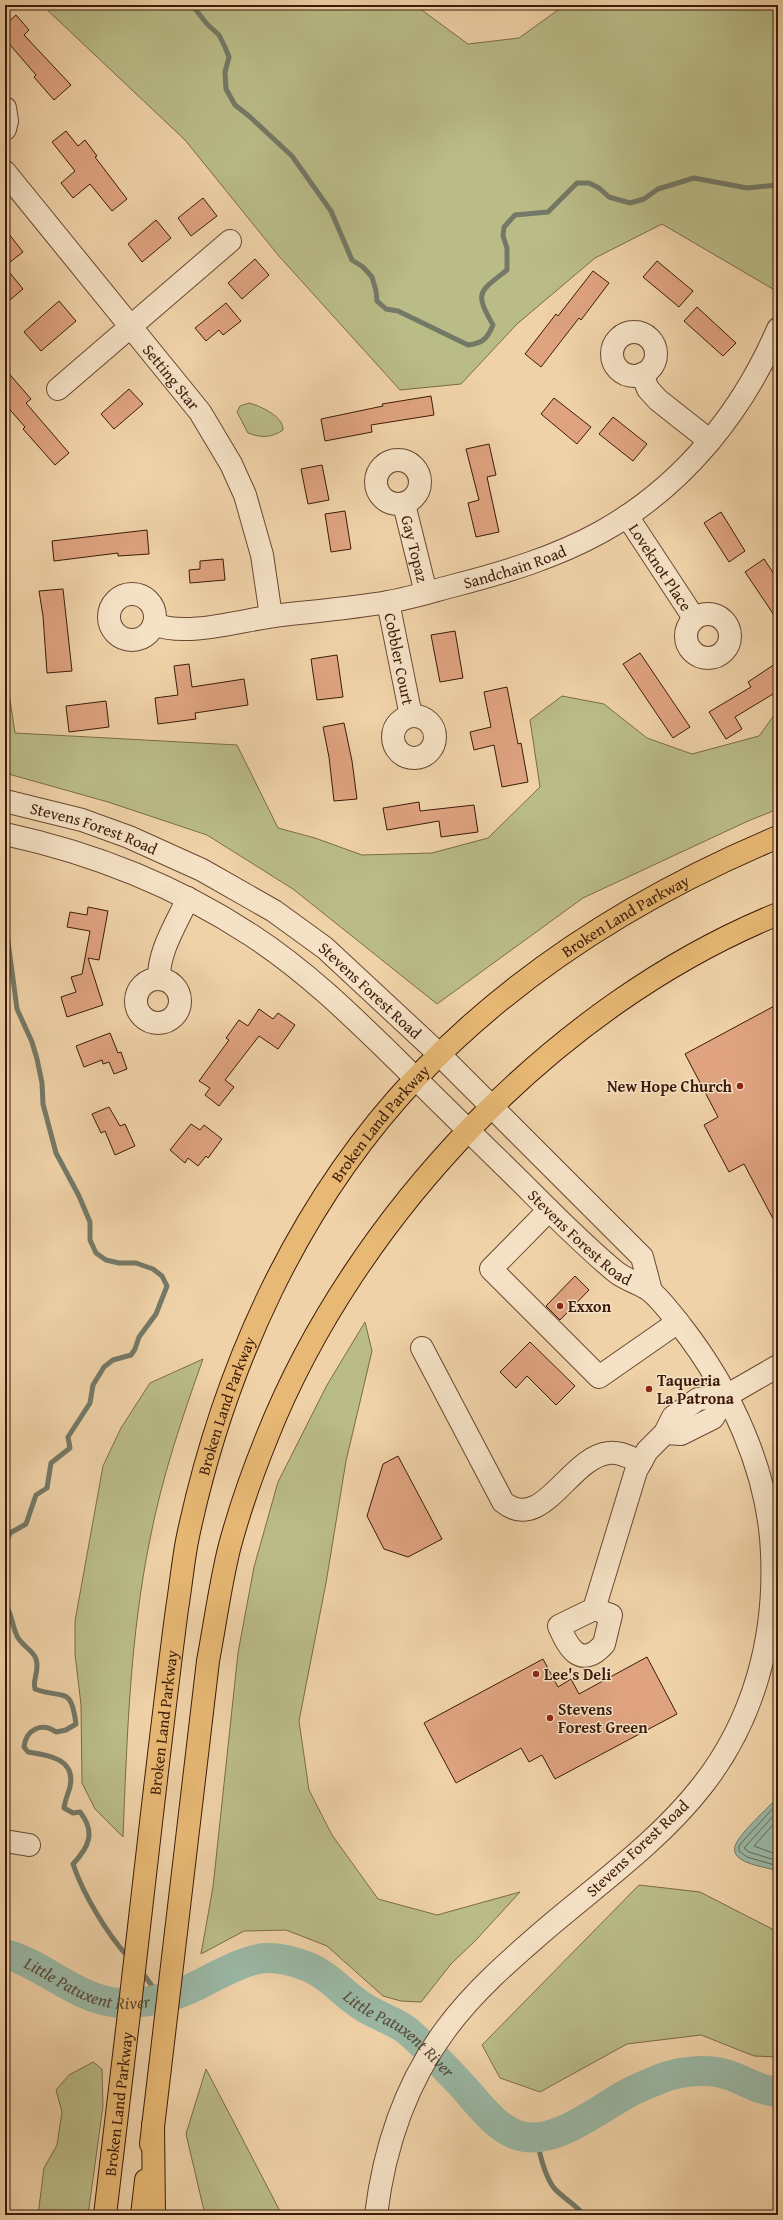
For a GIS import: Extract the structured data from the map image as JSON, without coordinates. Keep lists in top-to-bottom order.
{
  "streets": {
    "main road": ["Broken Land Parkway"],
    "street": [
      "Setting Star",
      "Gay Topaz",
      "Sandchain Road",
      "Loveknot Place",
      "Cobbler Court",
      "Stevens Forest Road"
    ]
  },
  "crossings": [
    ["Setting Star", "Sandchain Road"],
    ["Gay Topaz", "Sandchain Road"],
    ["Sandchain Road", "Loveknot Place"],
    ["Sandchain Road", "Cobbler Court"],
    ["Stevens Forest Road", "Broken Land Parkway"]
  ],
  "water": ["Little Patuxent River"],
  "places": [
    "New Hope Church",
    "Exxon",
    "Taqueria La Patrona",
    "Lee's Deli",
    "Stevens Forest Green"
  ]
}
